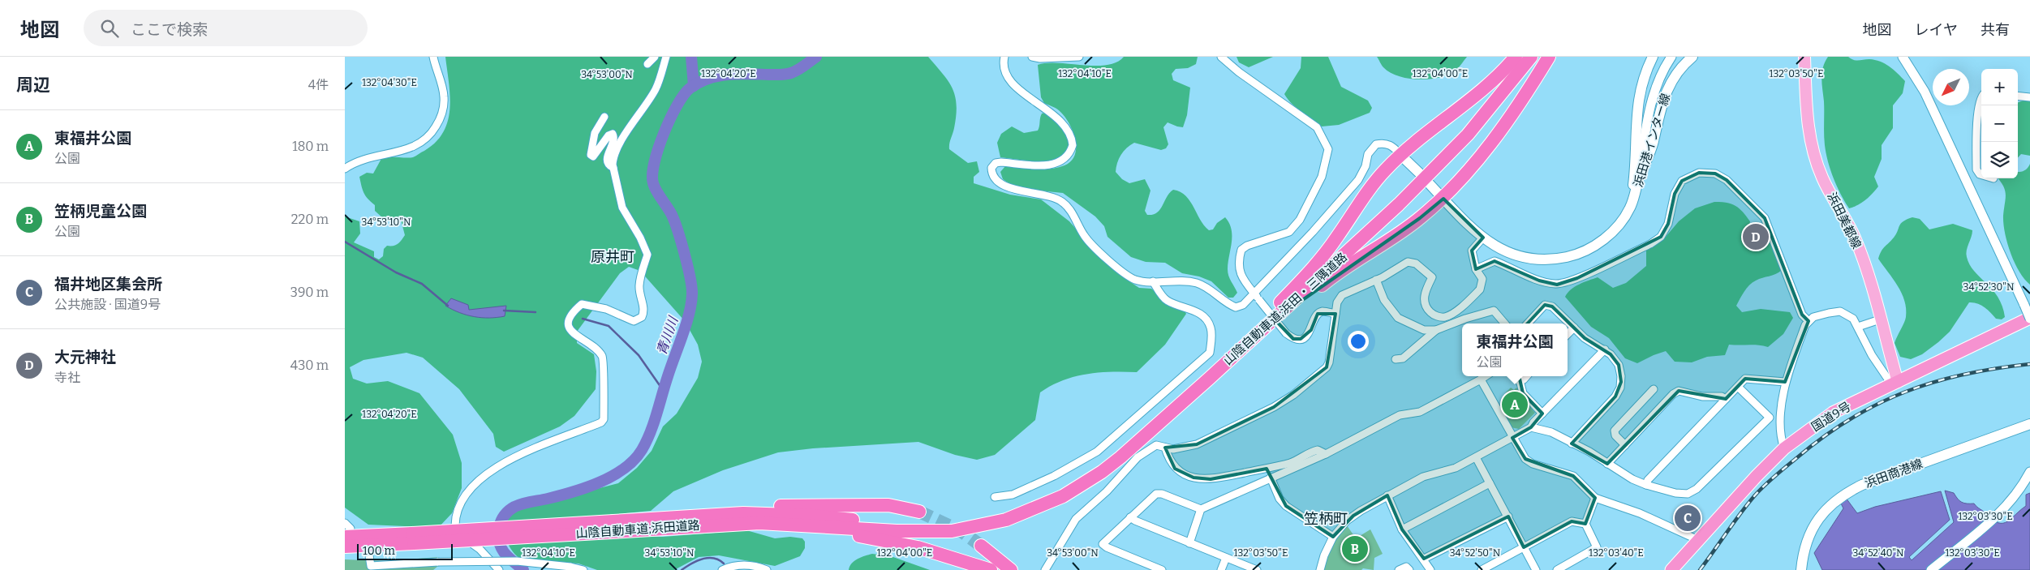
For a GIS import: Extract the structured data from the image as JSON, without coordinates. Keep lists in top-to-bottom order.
{
  "streets": {
    "highway": ["山陰自動車道;浜田・三隅道路", "国道9号", "山陰自動車道;浜田道路"],
    "main road": ["浜田港インター線", "浜田美都線", "浜田商港線"]
  },
  "crossings": [
    ["浜田美都線", "国道9号"],
    ["山陰自動車道;浜田・三隅道路", "山陰自動車道;浜田道路"]
  ],
  "districts": ["原井町", "笠柄町"],
  "water": ["青川川"],
  "scale_bar": "100 m",
  "north": "bottom left",
  "page": {
    "header": "地図",
    "search": "ここで検索",
    "nav": ["地図", "レイヤ", "共有"],
    "heading": ["周辺", "4件"],
    "map_buttons": ["+", "−"],
    "list": [
      {
        "mark": "A",
        "name": "東福井公園",
        "note": "公園",
        "value": "180 m"
      },
      {
        "mark": "B",
        "name": "笠柄児童公園",
        "note": "公園",
        "value": "220 m"
      },
      {
        "mark": "C",
        "name": "福井地区集会所",
        "note": "公共施設 · 国道9号",
        "value": "390 m"
      },
      {
        "mark": "D",
        "name": "大元神社",
        "note": "寺社",
        "value": "430 m"
      }
    ],
    "pins": [
      "D",
      "A",
      "C",
      "B"
    ],
    "popup": ["東福井公園", "公園"],
    "scale": "100 m"
  },
  "coordinates": [
    "132°04'20\"E",
    "132°04'10\"E",
    "132°04'00\"E",
    "132°03'50\"E",
    "34°53'00\"N",
    "132°04'30\"E",
    "34°53'10\"N",
    "34°52'30\"N",
    "132°03'30\"E",
    "34°52'50\"N",
    "34°52'40\"N",
    "132°03'40\"E"
  ]
}
